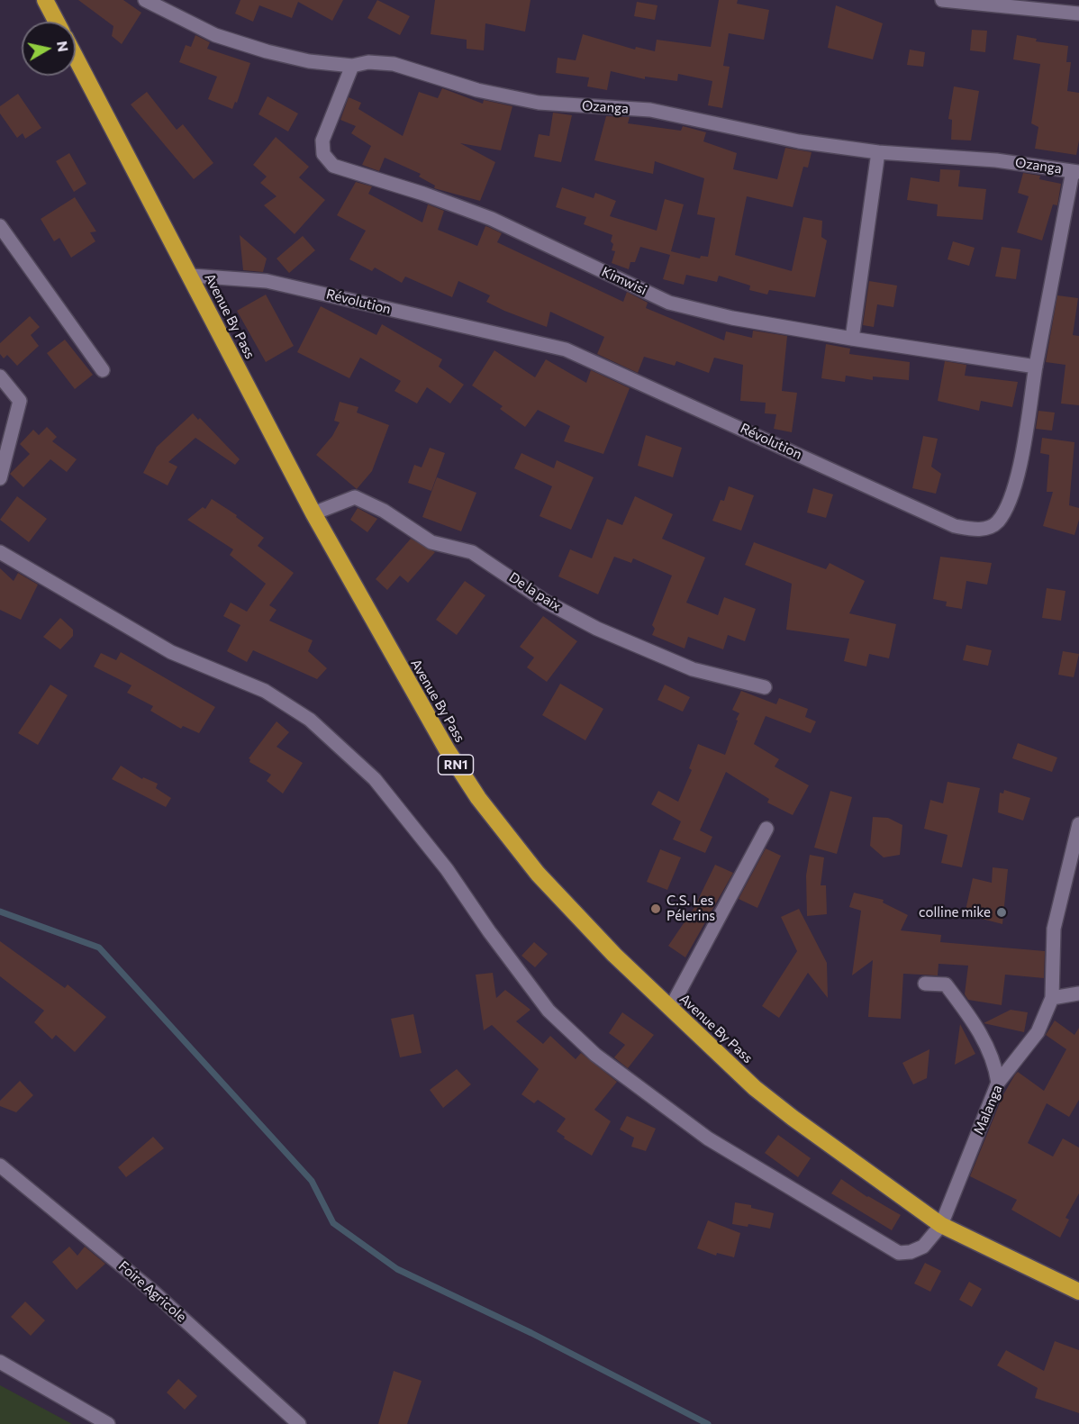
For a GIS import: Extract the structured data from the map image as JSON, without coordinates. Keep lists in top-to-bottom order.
{
  "streets": {
    "highway": ["Avenue By Pass", "RN1"],
    "street": [
      "Ozanga",
      "Kimwisi",
      "Révolution",
      "De la paix",
      "Malanga",
      "Foire Agricole"
    ]
  },
  "crossings": [
    ["Ozanga", "Kimwisi"],
    ["Ozanga", "Révolution"],
    ["Kimwisi", "Révolution"],
    ["Révolution", "Avenue By Pass"],
    ["Avenue By Pass", "De la paix"],
    ["Avenue By Pass", "Malanga"]
  ],
  "places": ["C.S. Les Pélerins", "colline mike"],
  "north": "right"
}
